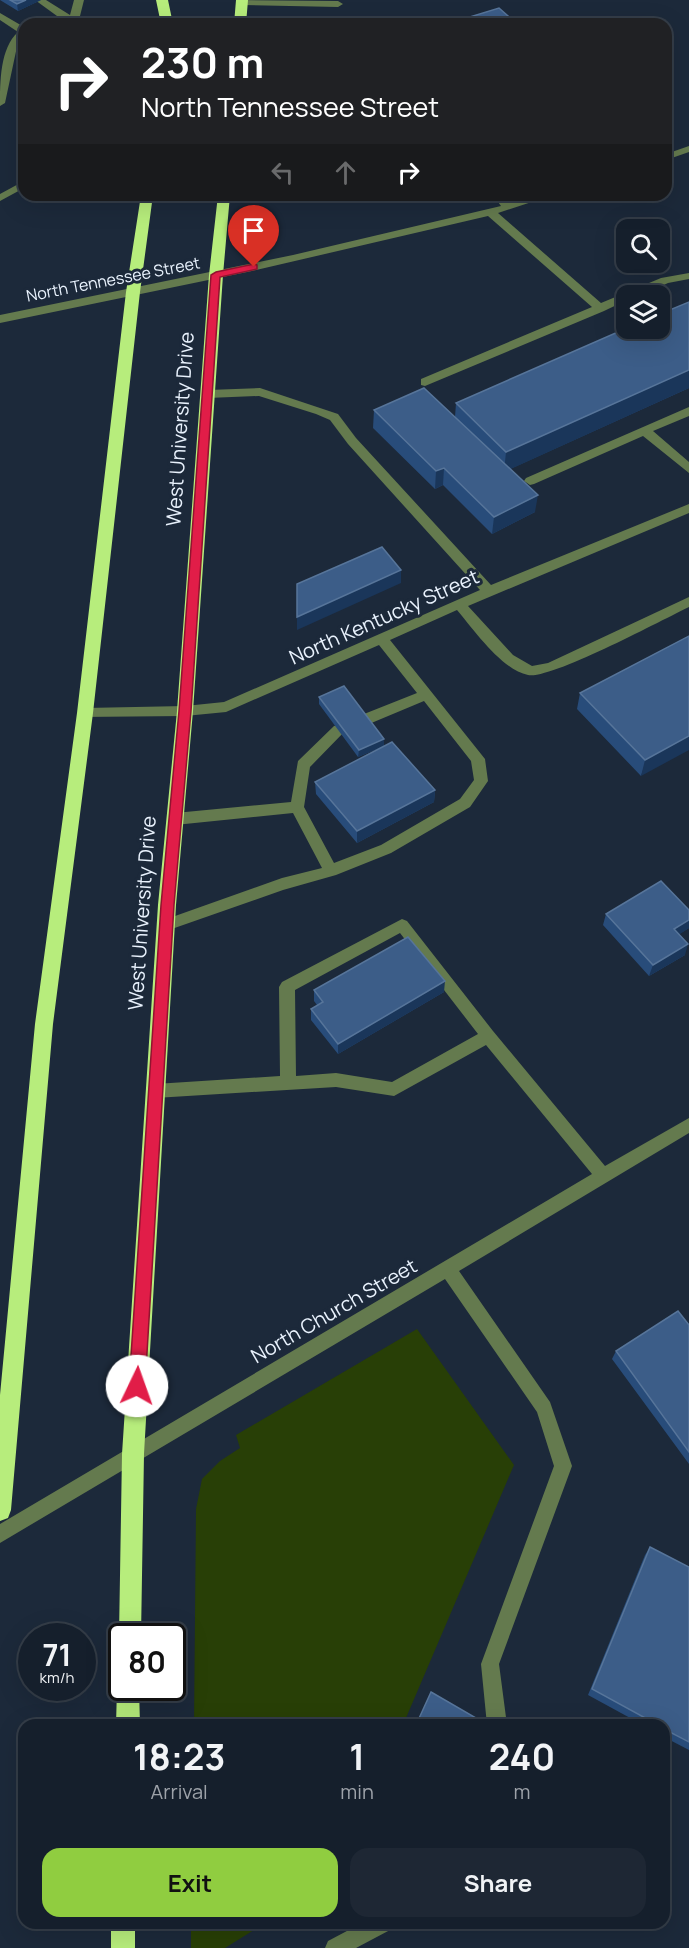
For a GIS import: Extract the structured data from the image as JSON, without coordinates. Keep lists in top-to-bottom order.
{
  "streets": {
    "highway": ["West University Drive"],
    "street": ["North Tennessee Street", "North Kentucky Street", "North Church Street"]
  },
  "crossings": [
    ["North Tennessee Street", "West University Drive"],
    ["West University Drive", "North Kentucky Street"],
    ["West University Drive", "North Church Street"]
  ],
  "page": {
    "turn": ["230 m", "North Tennessee Street"],
    "speed": "71 km/h",
    "limit": "80",
    "eta": [
      "18:23",
      "Arrival",
      "1",
      "min",
      "240",
      "m"
    ],
    "buttons": ["Exit", "Share"]
  }
}
